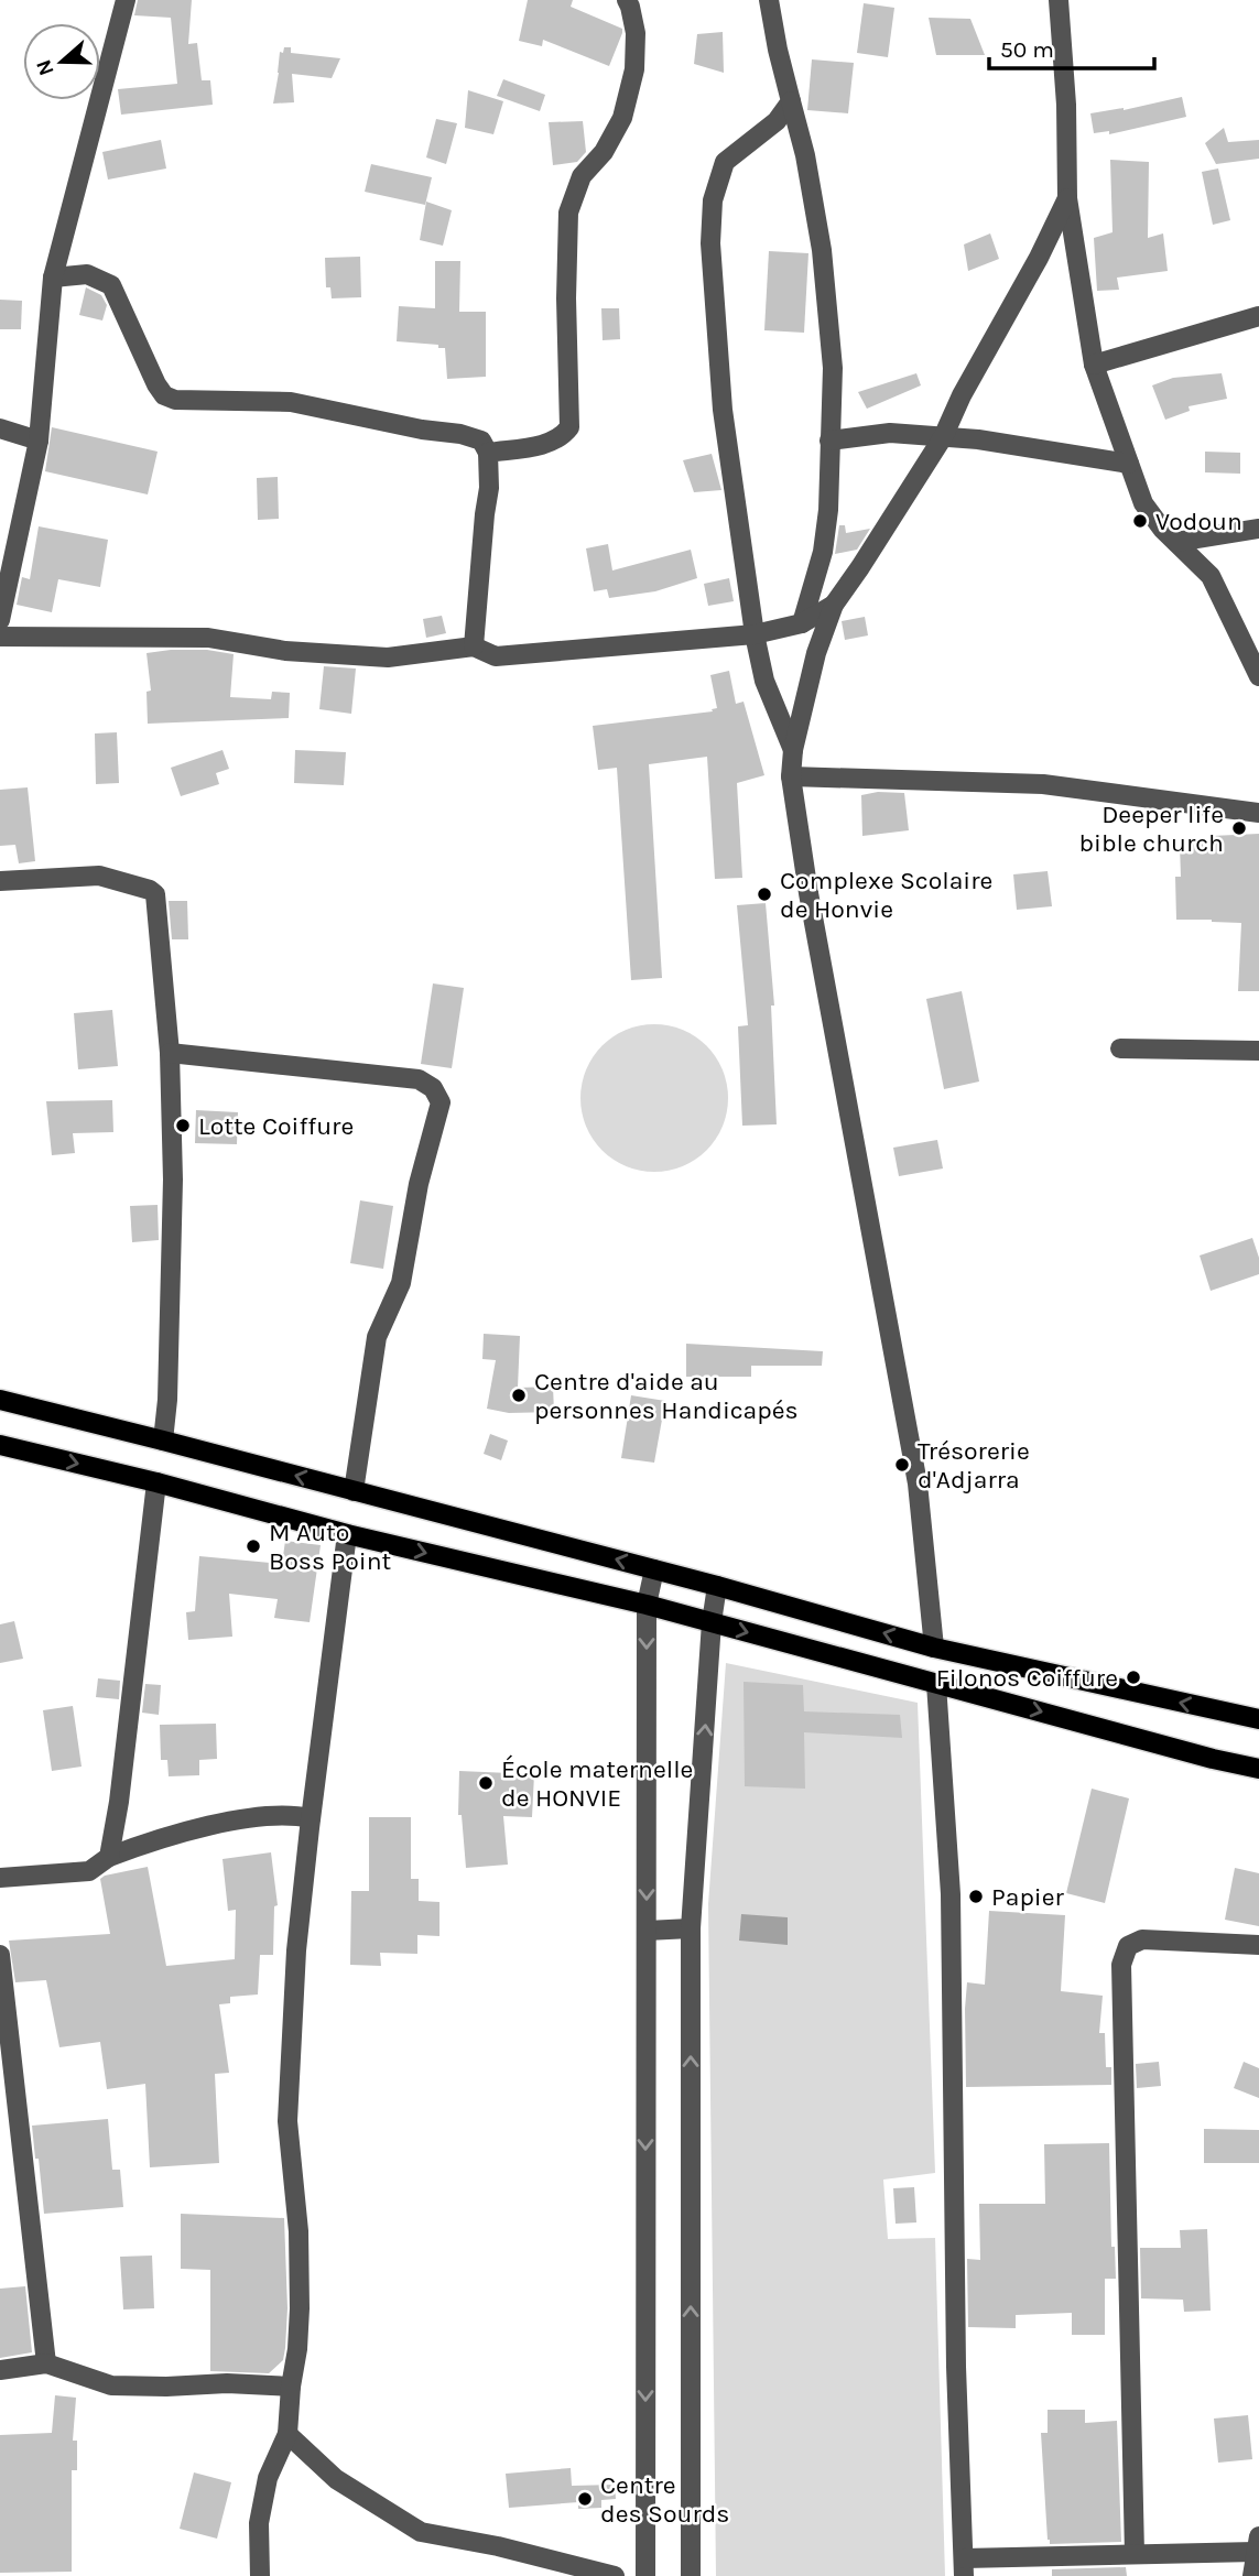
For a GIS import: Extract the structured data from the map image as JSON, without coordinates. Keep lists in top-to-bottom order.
{
  "places": [
    "Vodoun",
    "Deeper life bible church",
    "Complexe Scolaire de Honvie",
    "Lotte Coiffure",
    "Centre d'aide au personnes Handicapés",
    "Trésorerie d'Adjarra",
    "M Auto Boss Point",
    "Filonos Coiffure",
    "École maternelle de HONVIE",
    "Papier",
    "Centre des Sourds"
  ],
  "scale_bar": "50 m",
  "north": "left"
}
